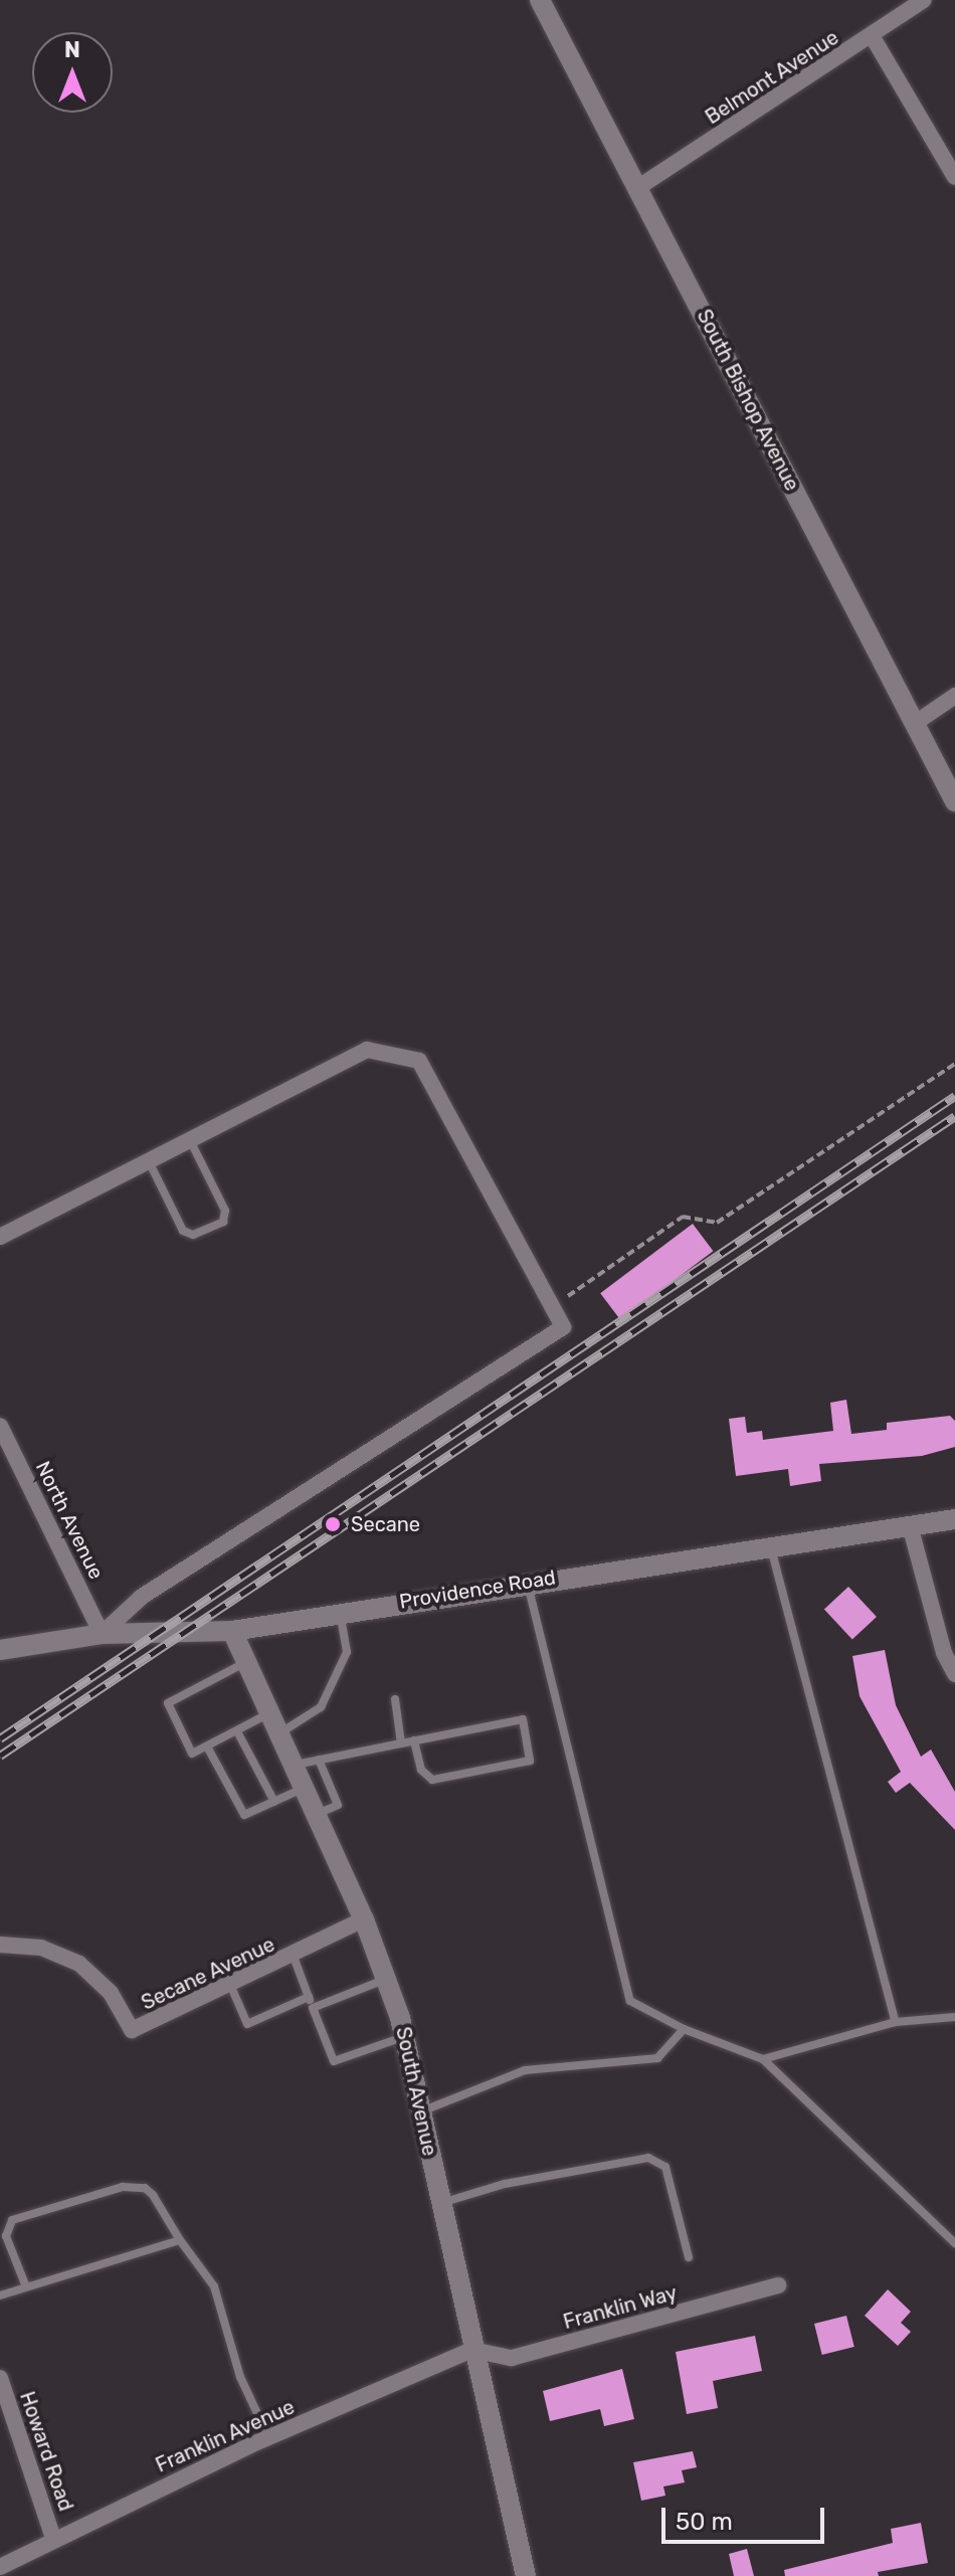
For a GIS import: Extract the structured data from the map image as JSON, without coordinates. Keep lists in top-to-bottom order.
{
  "streets": {
    "street": [
      "Belmont Avenue",
      "South Bishop Avenue",
      "North Avenue",
      "Providence Road",
      "Secane Avenue",
      "South Avenue",
      "Franklin Way",
      "Franklin Avenue",
      "Howard Road"
    ]
  },
  "crossings": [
    ["Belmont Avenue", "South Bishop Avenue"],
    ["North Avenue", "Providence Road"],
    ["Providence Road", "South Avenue"],
    ["Secane Avenue", "South Avenue"],
    ["South Avenue", "Franklin Way"],
    ["South Avenue", "Franklin Avenue"],
    ["Franklin Way", "Franklin Avenue"],
    ["Franklin Avenue", "Howard Road"]
  ],
  "places": ["Secane"],
  "scale_bar": "50 m",
  "north": "top"
}
